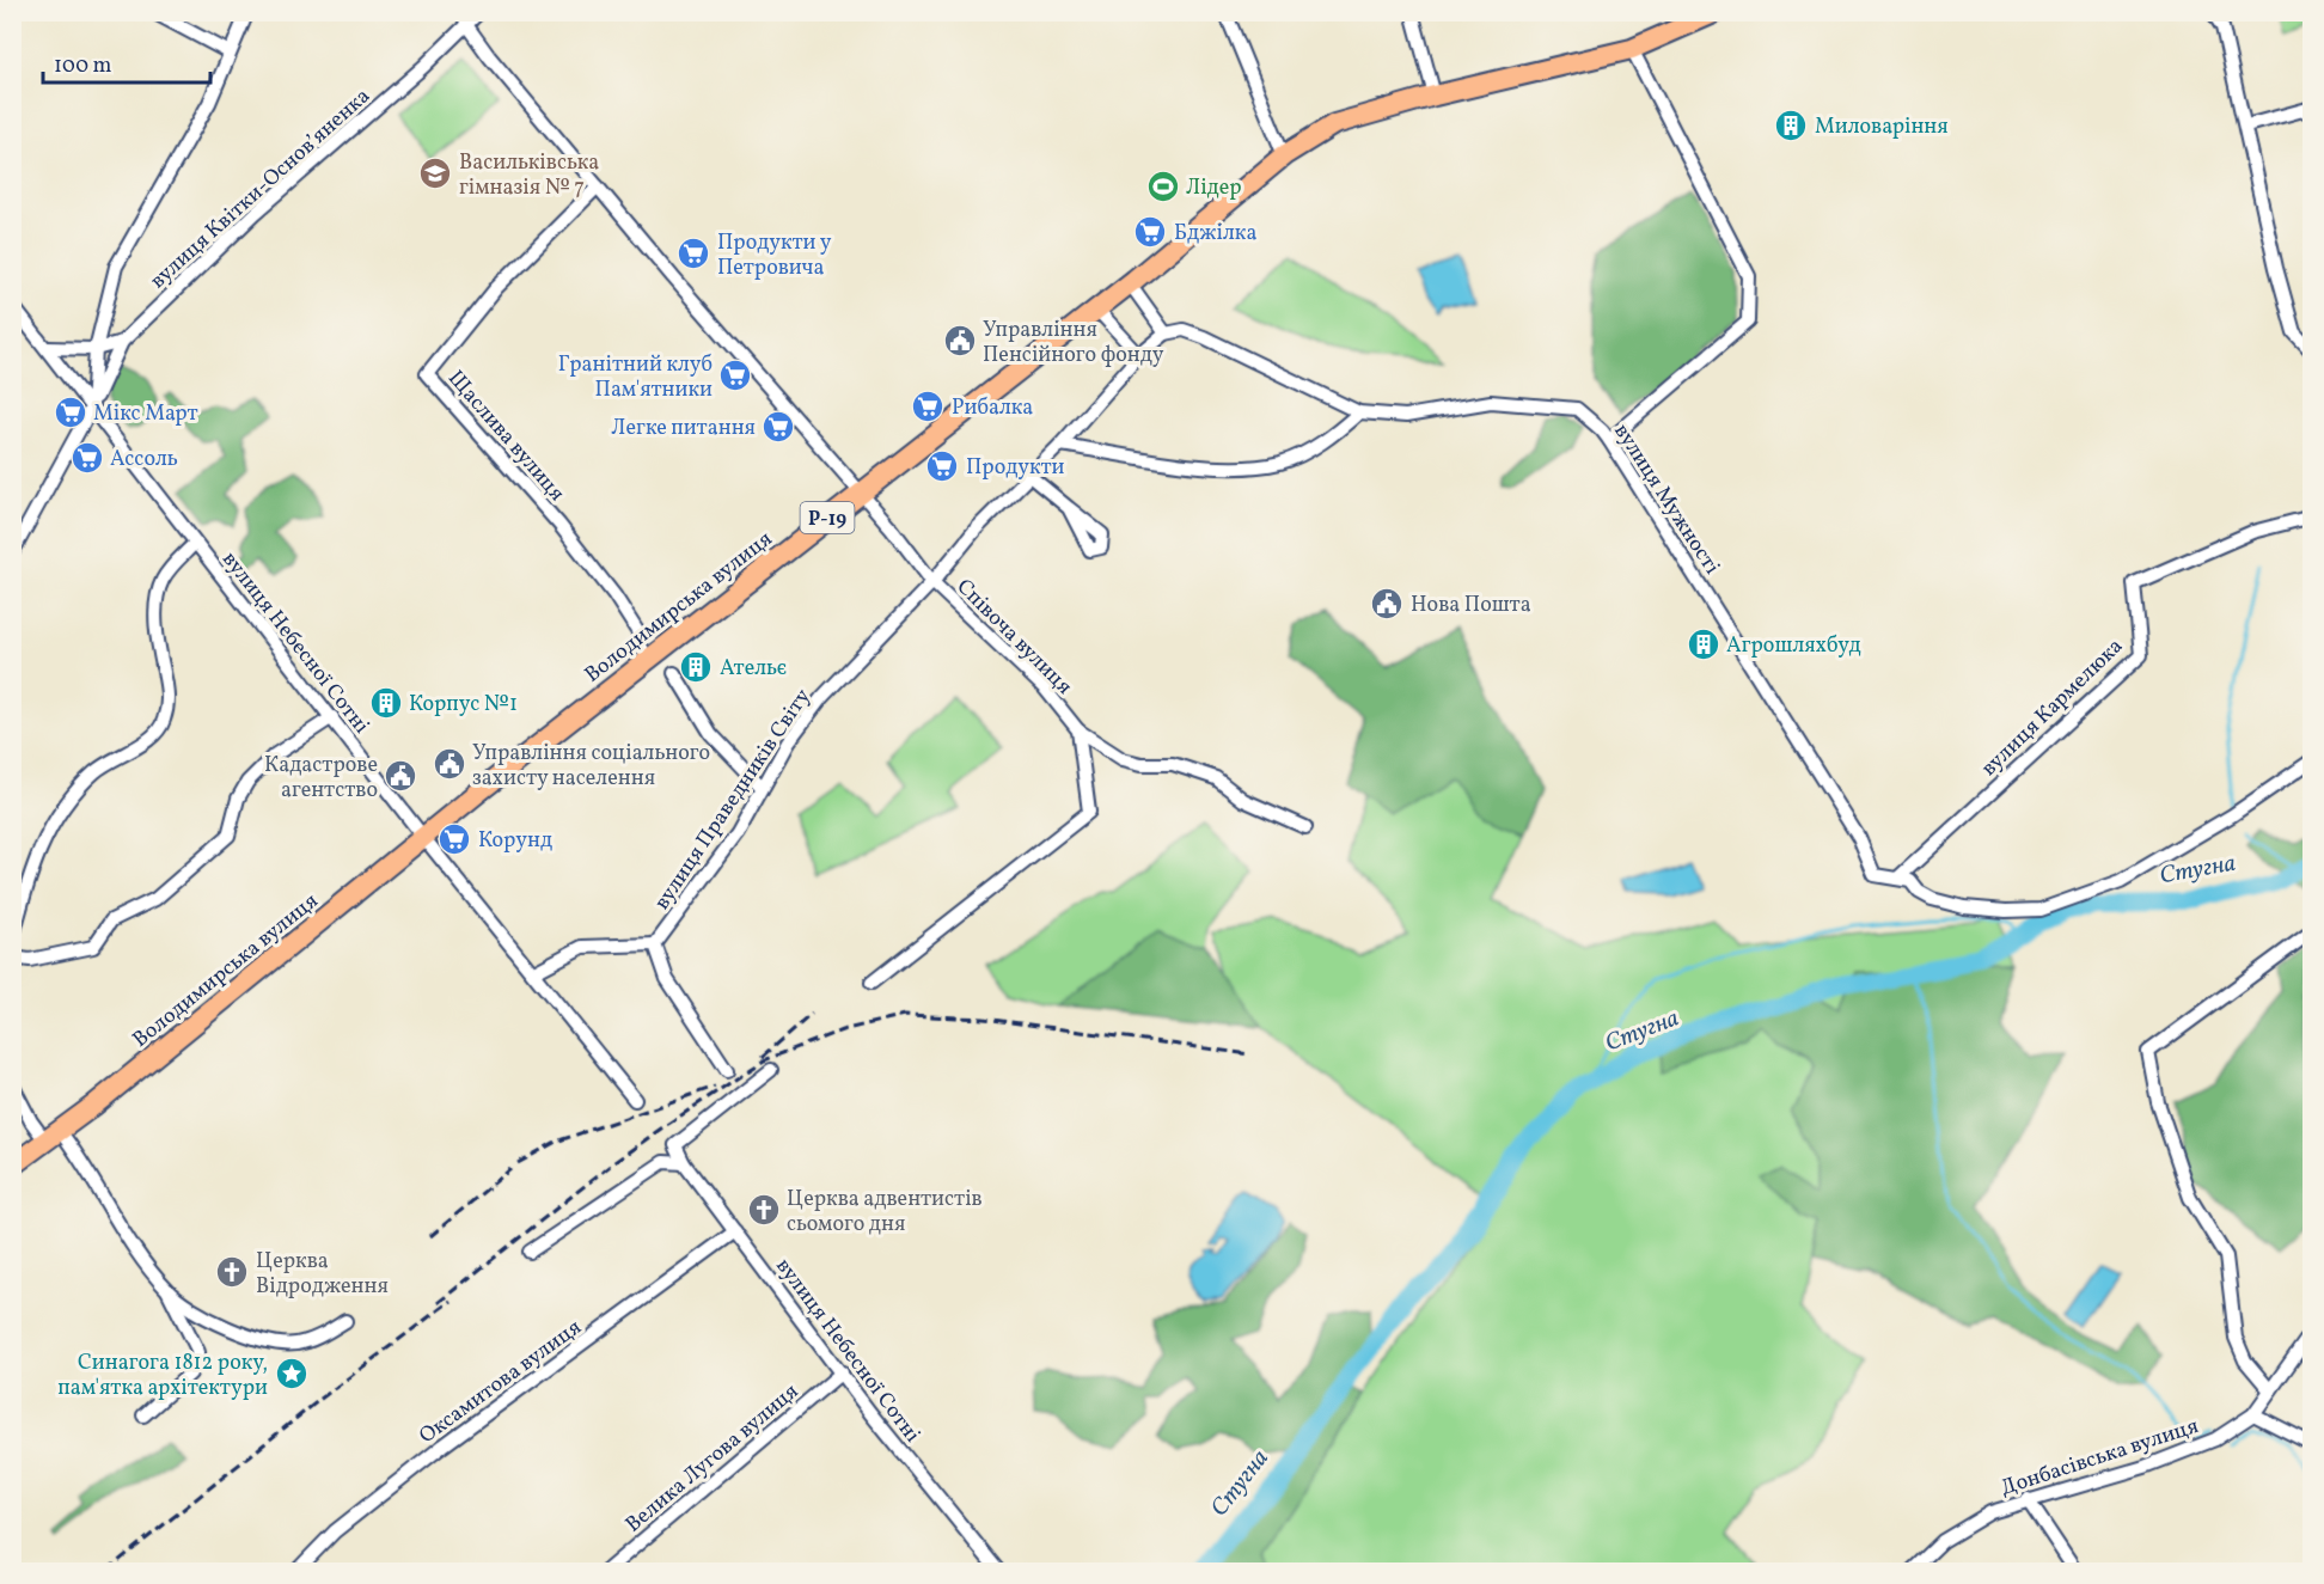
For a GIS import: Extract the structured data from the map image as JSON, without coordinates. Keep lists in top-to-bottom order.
{
  "streets": {
    "main road": ["Р-19", "Володимирська вулиця"],
    "street": [
      "вулиця Квітки-Основʼяненка",
      "Щаслива вулиця",
      "вулиця Мужності",
      "Співоча вулиця",
      "вулиця Небесної Сотні",
      "вулиця Кармелюка",
      "вулиця Праведників Світу",
      "Оксамитова вулиця",
      "Донбасівська вулиця",
      "Велика Лугова вулиця"
    ]
  },
  "crossings": [
    ["вулиця Квітки-Основʼяненка", "вулиця Небесної Сотні"],
    ["Щаслива вулиця", "Володимирська вулиця"],
    ["вулиця Мужності", "вулиця Кармелюка"],
    ["вулиця Мужності", "вулиця Праведників Світу"],
    ["Володимирська вулиця", "Співоча вулиця"],
    ["Володимирська вулиця", "вулиця Небесної Сотні"],
    ["Співоча вулиця", "вулиця Праведників Світу"],
    ["вулиця Небесної Сотні", "Оксамитова вулиця"],
    ["вулиця Небесної Сотні", "Велика Лугова вулиця"]
  ],
  "water": ["Стугна"],
  "places": {
    "building": [
      "Миловаріння",
      "Агрошляхбуд",
      "Ательє",
      "Корпус №1"
    ],
    "school or university": ["Васильківська гімназія № 7"],
    "sports": ["Лідер"],
    "supermarket": [
      "Бджілка",
      "Продукти у Петровича",
      "Гранітний клуб Пам'ятники",
      "Рибалка",
      "Мікс Март",
      "Легке питання",
      "Ассоль",
      "Продукти",
      "Корунд"
    ],
    "public building": [
      "Управління Пенсійного фонду",
      "Нова Пошта",
      "Управління соціального захисту населення",
      "Кадастрове агентство"
    ],
    "church": ["Церква адвентистів сьомого дня", "Церква Відродження"],
    "place": ["Синагога 1812 року, пам'ятка архітектури"]
  },
  "scale_bar": "100 m"
}
